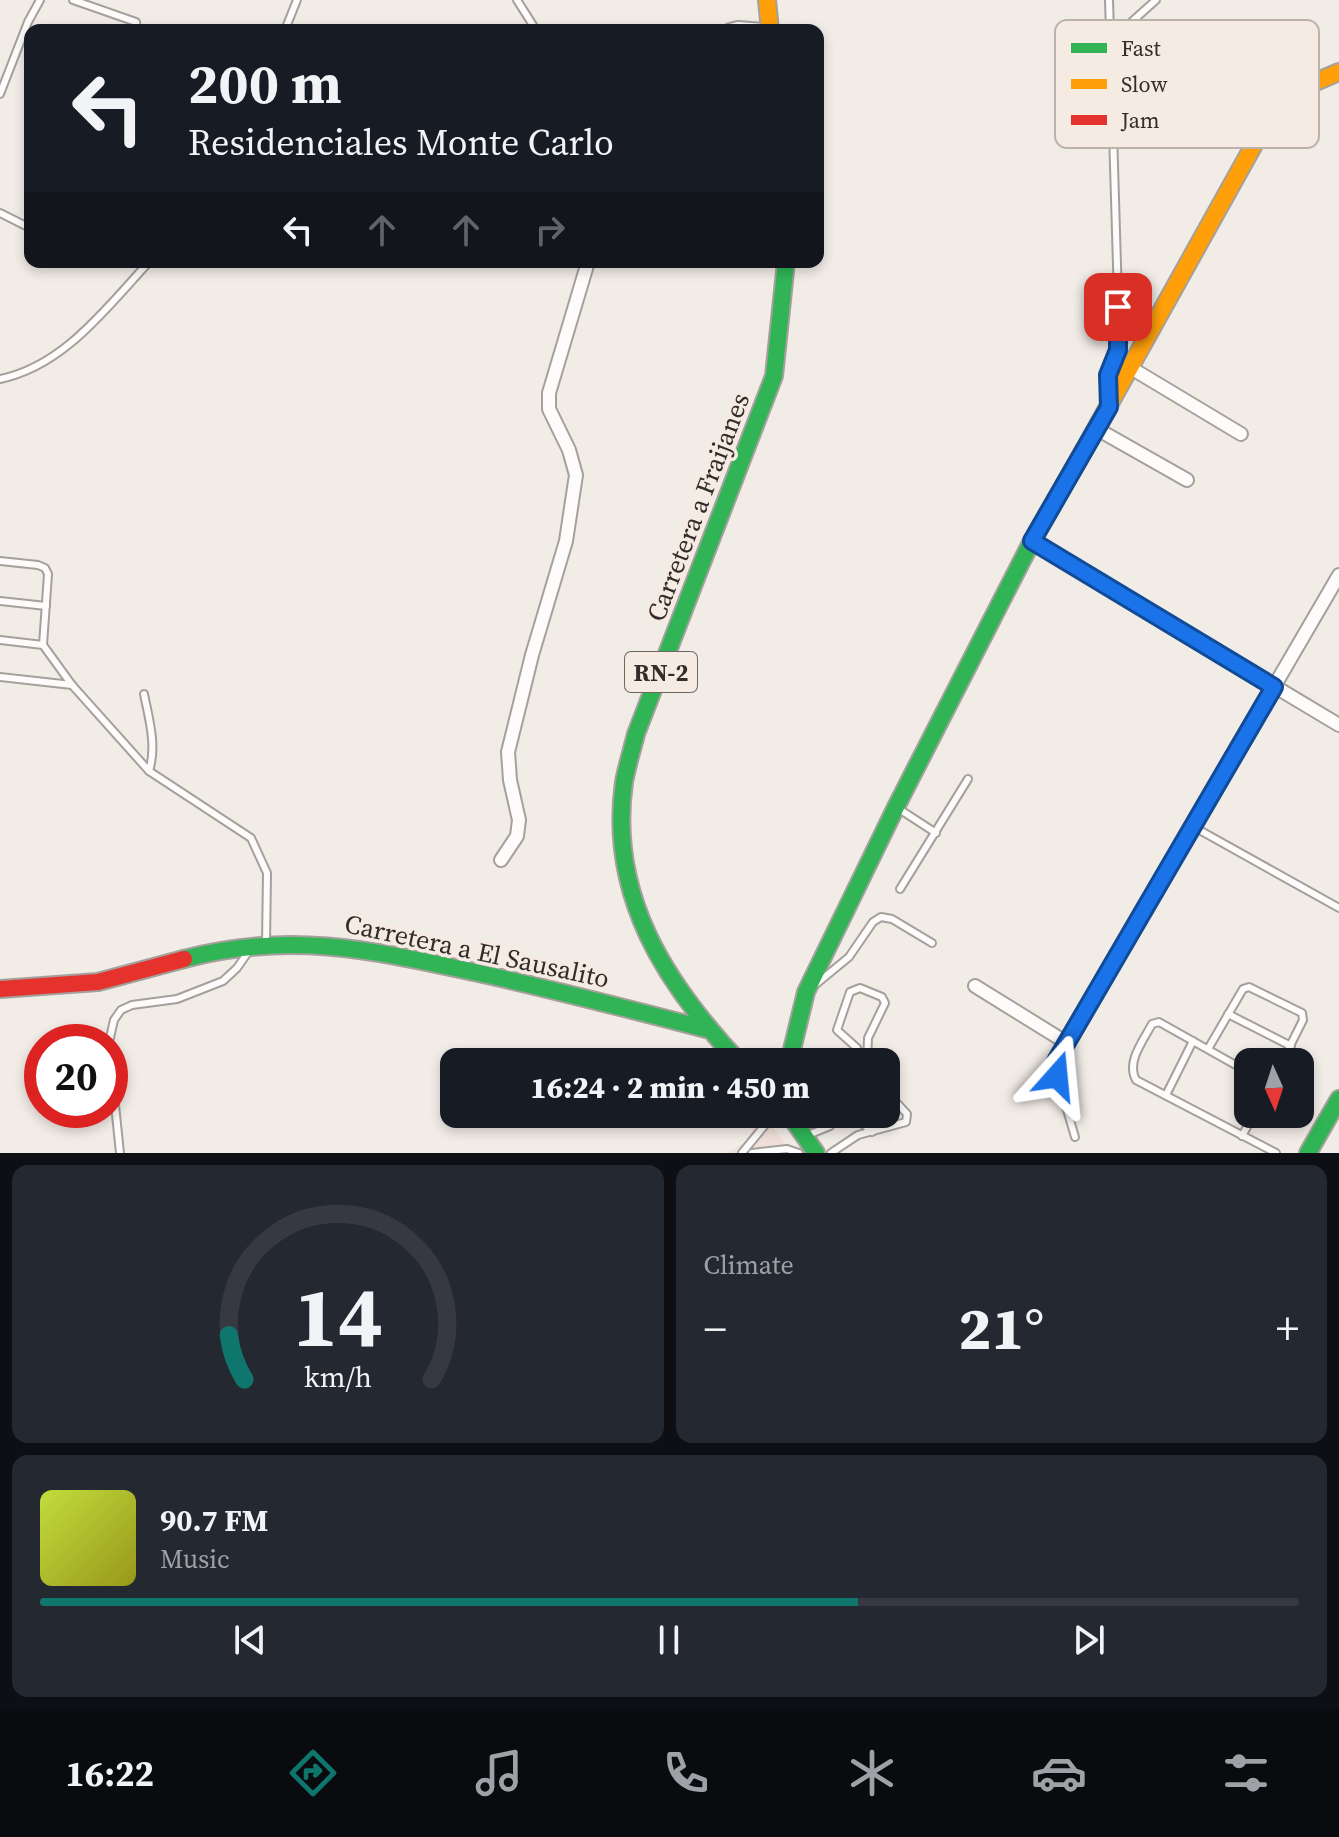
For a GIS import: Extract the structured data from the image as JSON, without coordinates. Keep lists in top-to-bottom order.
{
  "streets": {
    "main road": ["Carretera a Fraijanes", "RN-2", "Carretera a El Sausalito"]
  },
  "crossings": [
    ["Carretera a Fraijanes", "Carretera a El Sausalito"]
  ],
  "legend": ["Fast", "Slow", "Jam"],
  "north": "bottom",
  "page": {
    "turn": ["200 m", "Residenciales Monte Carlo"],
    "limit": "20",
    "trip": "16:24 · 2 min · 450 m",
    "tile": "Climate",
    "heat": ["−", "21°", "+"],
    "song": ["90.7 FM", "Music"],
    "tabs": "16:22",
    "gauge": ["14", "km/h"]
  }
}
